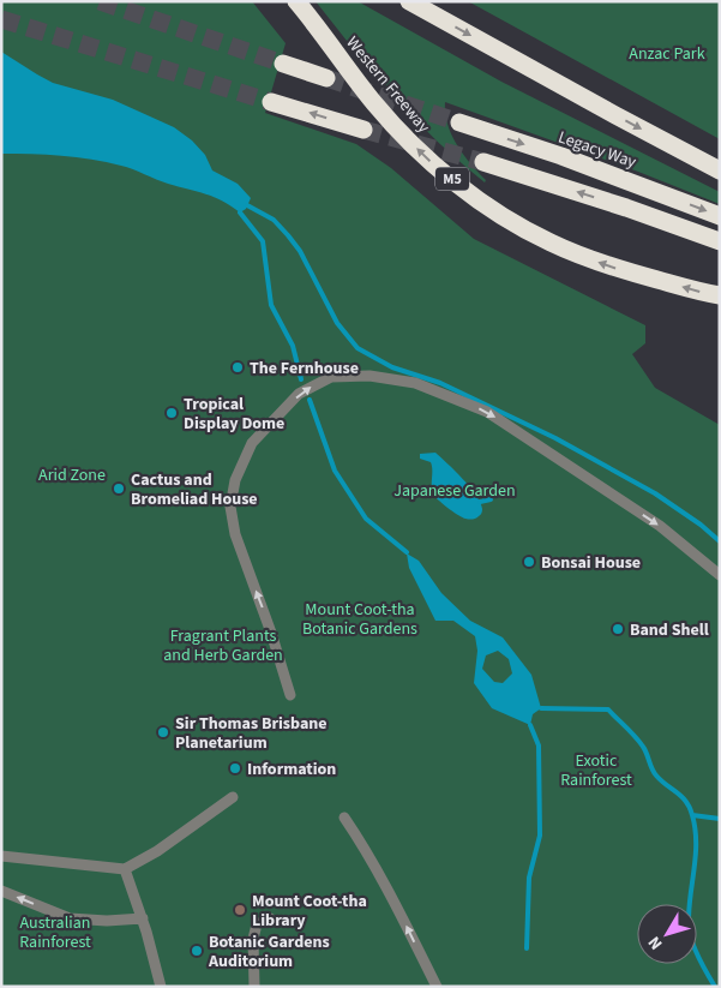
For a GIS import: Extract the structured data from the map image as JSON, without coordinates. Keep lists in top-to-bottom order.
{
  "streets": {
    "highway": ["Western Freeway", "Legacy Way", "M5"]
  },
  "parks": [
    "Anzac Park",
    "Arid Zone",
    "Japanese Garden",
    "Mount Coot-tha Botanic Gardens",
    "Fragrant Plants and Herb Garden",
    "Exotic Rainforest",
    "Australian Rainforest"
  ],
  "places": [
    "The Fernhouse",
    "Tropical Display Dome",
    "Cactus and Bromeliad House",
    "Bonsai House",
    "Band Shell",
    "Sir Thomas Brisbane Planetarium",
    "Information",
    "Mount Coot-tha Library",
    "Botanic Gardens Auditorium"
  ],
  "north": "bottom left"
}
